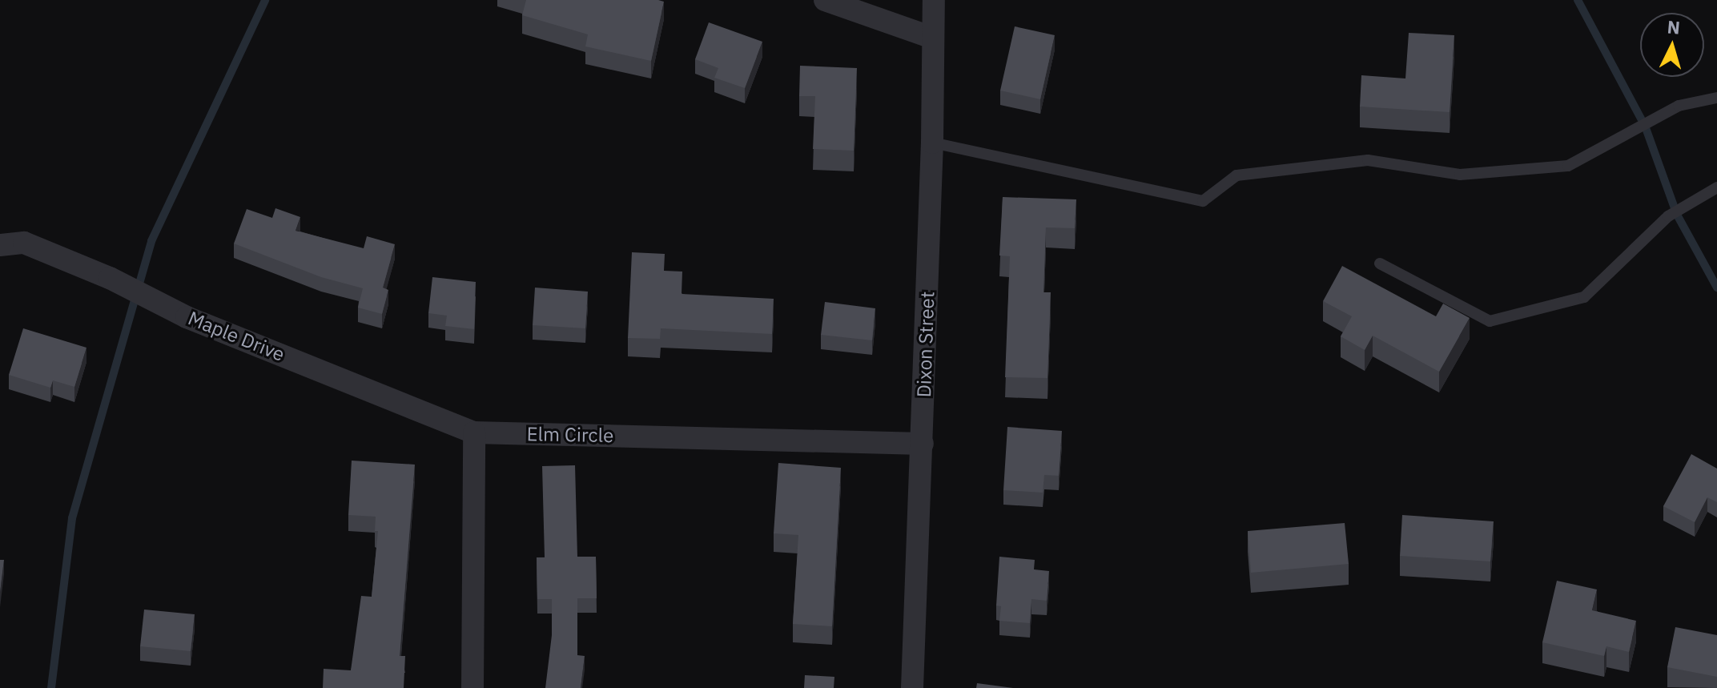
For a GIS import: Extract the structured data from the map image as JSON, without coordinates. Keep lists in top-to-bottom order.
{
  "streets": {
    "street": ["Maple Drive", "Dixon Street", "Elm Circle"]
  },
  "crossings": [
    ["Maple Drive", "Elm Circle"],
    ["Dixon Street", "Elm Circle"]
  ],
  "north": "top"
}
